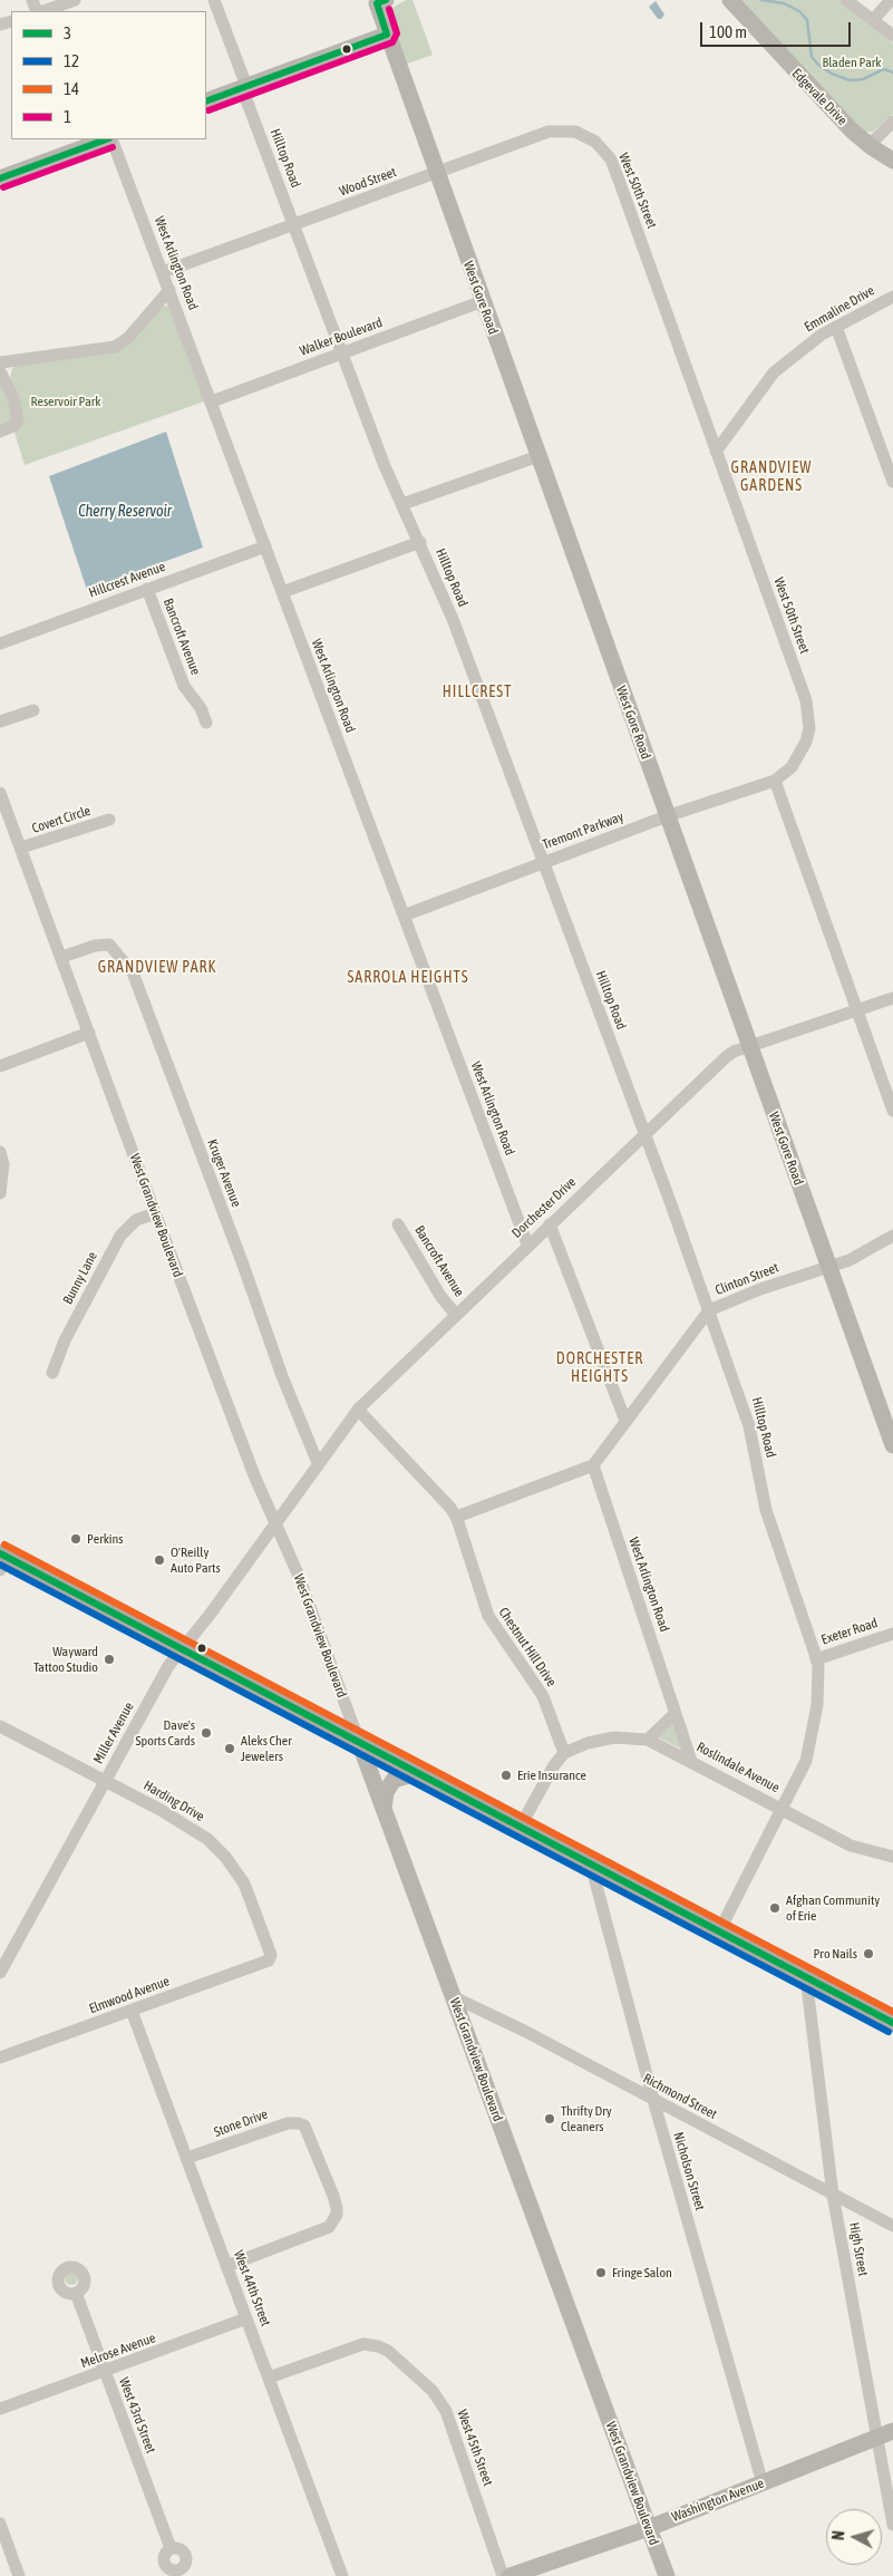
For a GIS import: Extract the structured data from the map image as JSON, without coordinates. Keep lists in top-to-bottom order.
{
  "streets": {
    "street": [
      "Edgevale Drive",
      "Hilltop Road",
      "Wood Street",
      "West 50th Street",
      "West Arlington Road",
      "West Gore Road",
      "Emmaline Drive",
      "Walker Boulevard",
      "Hillcrest Avenue",
      "Bancroft Avenue",
      "Covert Circle",
      "Tremont Parkway",
      "Kruger Avenue",
      "Dorchester Drive",
      "West Grandview Boulevard",
      "Bunny Lane",
      "Clinton Street",
      "Exeter Road",
      "Chestnut Hill Drive",
      "Miller Avenue",
      "Roslindale Avenue",
      "Harding Drive",
      "Elmwood Avenue",
      "Richmond Street",
      "Stone Drive",
      "Nicholson Street",
      "High Street",
      "West 44th Street",
      "Melrose Avenue",
      "West 43rd Street",
      "West 45th Street",
      "Washington Avenue"
    ]
  },
  "crossings": [
    ["Hilltop Road", "Wood Street"],
    ["Hilltop Road", "Walker Boulevard"],
    ["Hilltop Road", "Tremont Parkway"],
    ["Hilltop Road", "Dorchester Drive"],
    ["Hilltop Road", "Clinton Street"],
    ["Hilltop Road", "Exeter Road"],
    ["Hilltop Road", "Roslindale Avenue"],
    ["Wood Street", "West 50th Street"],
    ["Wood Street", "West Arlington Road"],
    ["Wood Street", "West Gore Road"],
    ["West 50th Street", "Emmaline Drive"],
    ["West 50th Street", "Tremont Parkway"],
    ["West Arlington Road", "Walker Boulevard"],
    ["West Arlington Road", "Hillcrest Avenue"],
    ["West Arlington Road", "Tremont Parkway"],
    ["West Arlington Road", "Dorchester Drive"],
    ["West Arlington Road", "Clinton Street"],
    ["West Arlington Road", "Roslindale Avenue"],
    ["West Gore Road", "Walker Boulevard"],
    ["West Gore Road", "Tremont Parkway"],
    ["West Gore Road", "Dorchester Drive"],
    ["West Gore Road", "Clinton Street"],
    ["Hillcrest Avenue", "Bancroft Avenue"],
    ["Bancroft Avenue", "Dorchester Drive"],
    ["Covert Circle", "West Grandview Boulevard"],
    ["Kruger Avenue", "Dorchester Drive"],
    ["Kruger Avenue", "West Grandview Boulevard"],
    ["Dorchester Drive", "West Grandview Boulevard"],
    ["Dorchester Drive", "Chestnut Hill Drive"],
    ["Dorchester Drive", "Miller Avenue"],
    ["West Grandview Boulevard", "Bunny Lane"],
    ["West Grandview Boulevard", "Miller Avenue"],
    ["West Grandview Boulevard", "Richmond Street"],
    ["West Grandview Boulevard", "Washington Avenue"],
    ["Chestnut Hill Drive", "Roslindale Avenue"],
    ["Miller Avenue", "Harding Drive"],
    ["Harding Drive", "Elmwood Avenue"],
    ["Elmwood Avenue", "West 44th Street"],
    ["Richmond Street", "Nicholson Street"],
    ["Richmond Street", "High Street"],
    ["Stone Drive", "West 44th Street"],
    ["Nicholson Street", "Washington Avenue"],
    ["High Street", "Washington Avenue"],
    ["West 44th Street", "Melrose Avenue"],
    ["West 44th Street", "West 45th Street"],
    ["Melrose Avenue", "West 43rd Street"]
  ],
  "districts": [
    "GRANDVIEW GARDENS",
    "HILLCREST",
    "GRANDVIEW PARK",
    "SARROLA HEIGHTS",
    "DORCHESTER HEIGHTS"
  ],
  "water": ["Cherry Reservoir"],
  "parks": ["Bladen Park", "Reservoir Park"],
  "places": [
    "Perkins",
    "O'Reilly Auto Parts",
    "Wayward Tattoo Studio",
    "Dave's Sports Cards",
    "Aleks Cher Jewelers",
    "Erie Insurance",
    "Afghan Community of Erie",
    "Pro Nails",
    "Thrifty Dry Cleaners",
    "Fringe Salon"
  ],
  "lines": [
    "transit line 3",
    "transit line 1",
    "transit line 14",
    "transit line 12"
  ],
  "legend": [
    "3",
    "12",
    "14",
    "1"
  ],
  "scale_bar": "100 m",
  "north": "left"
}
